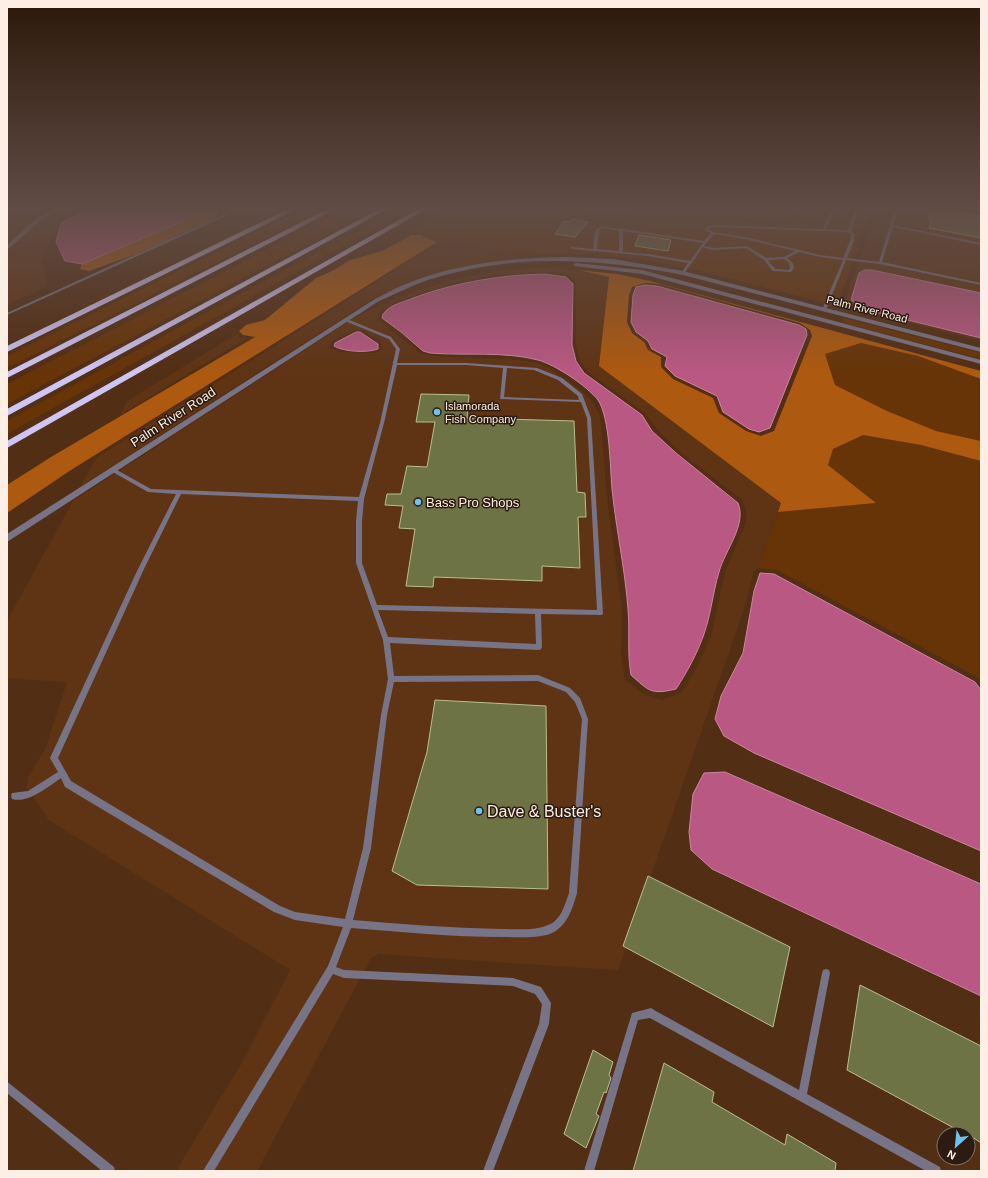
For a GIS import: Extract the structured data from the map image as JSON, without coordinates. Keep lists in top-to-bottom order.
{
  "streets": {
    "street": ["Palm River Road"]
  },
  "places": ["Islamorada Fish Company", "Bass Pro Shops", "Dave & Buster's"],
  "north": "bottom left"
}
